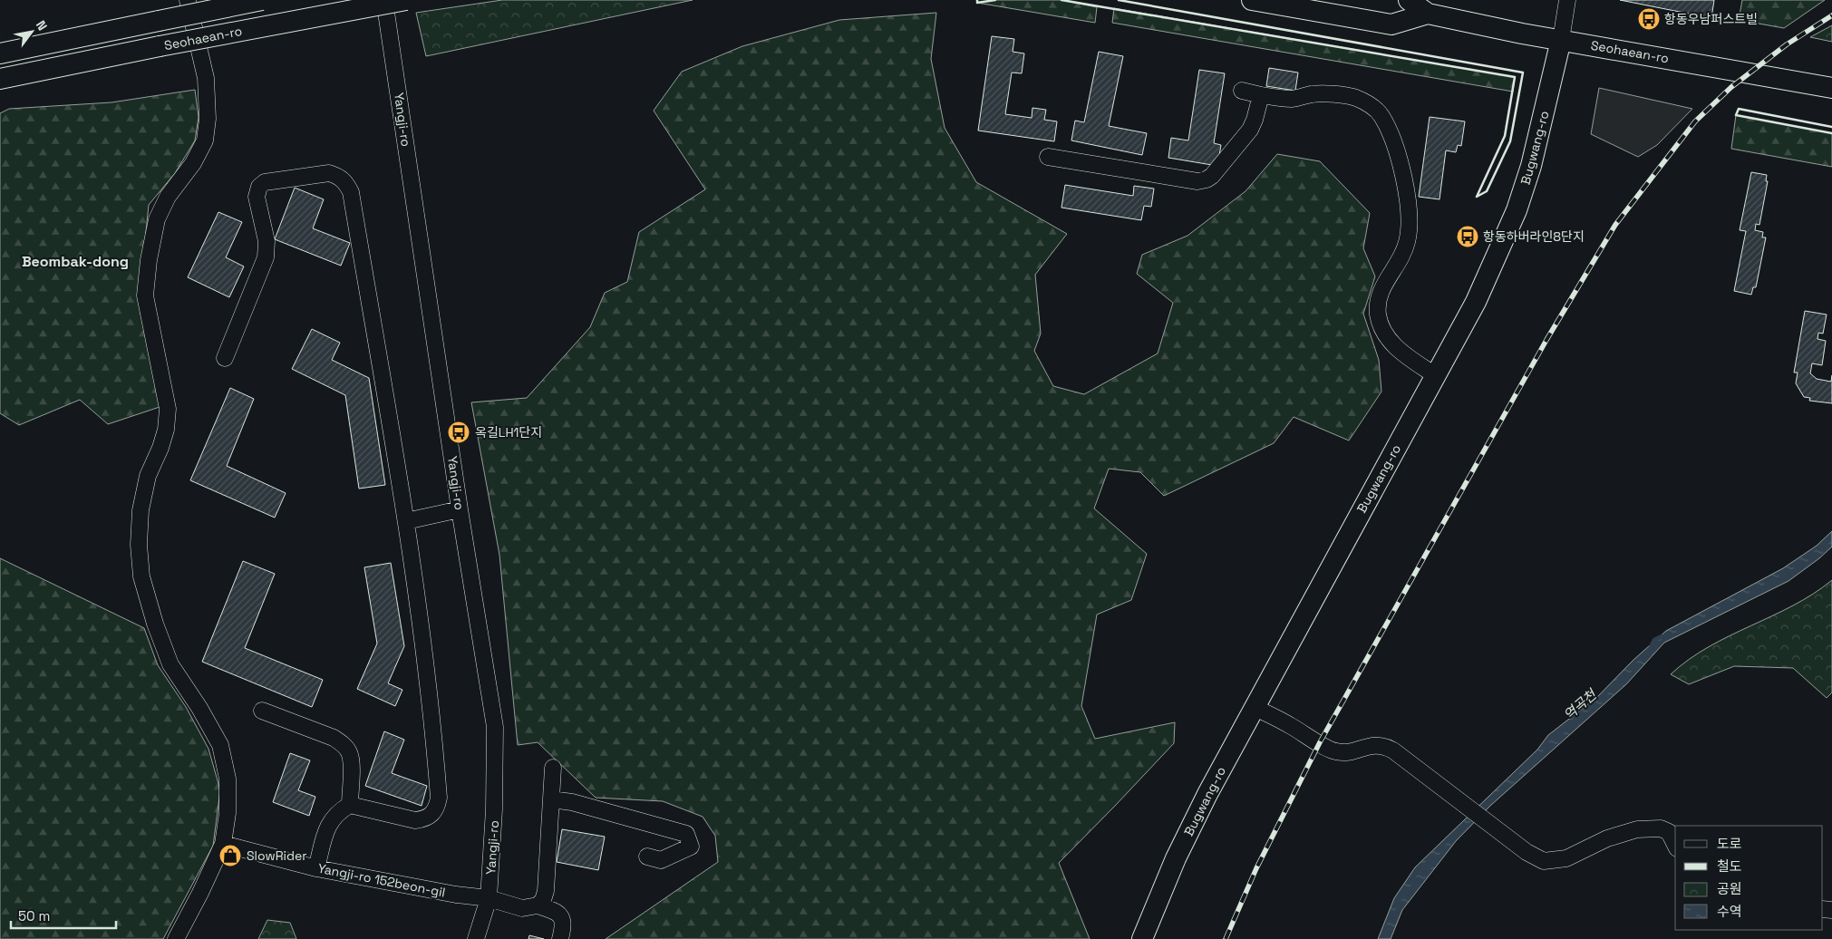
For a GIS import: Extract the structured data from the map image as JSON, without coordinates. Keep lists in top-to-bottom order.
{
  "streets": {
    "main road": ["Seohaean-ro", "Bugwang-ro"],
    "street": ["Yangji-ro", "Yangji-ro 152beon-gil"]
  },
  "crossings": [
    ["Seohaean-ro", "Bugwang-ro"],
    ["Yangji-ro", "Yangji-ro 152beon-gil"]
  ],
  "districts": ["Beombak-dong"],
  "water": ["역곡천"],
  "places": {
    "bus stop": ["항동우남퍼스트빌", "항동하버라인8단지", "옥길LH1단지"],
    "shop": ["SlowRider"]
  },
  "legend": [
    "도로",
    "철도",
    "공원",
    "수역"
  ],
  "scale_bar": "50 m",
  "north": "top right"
}
